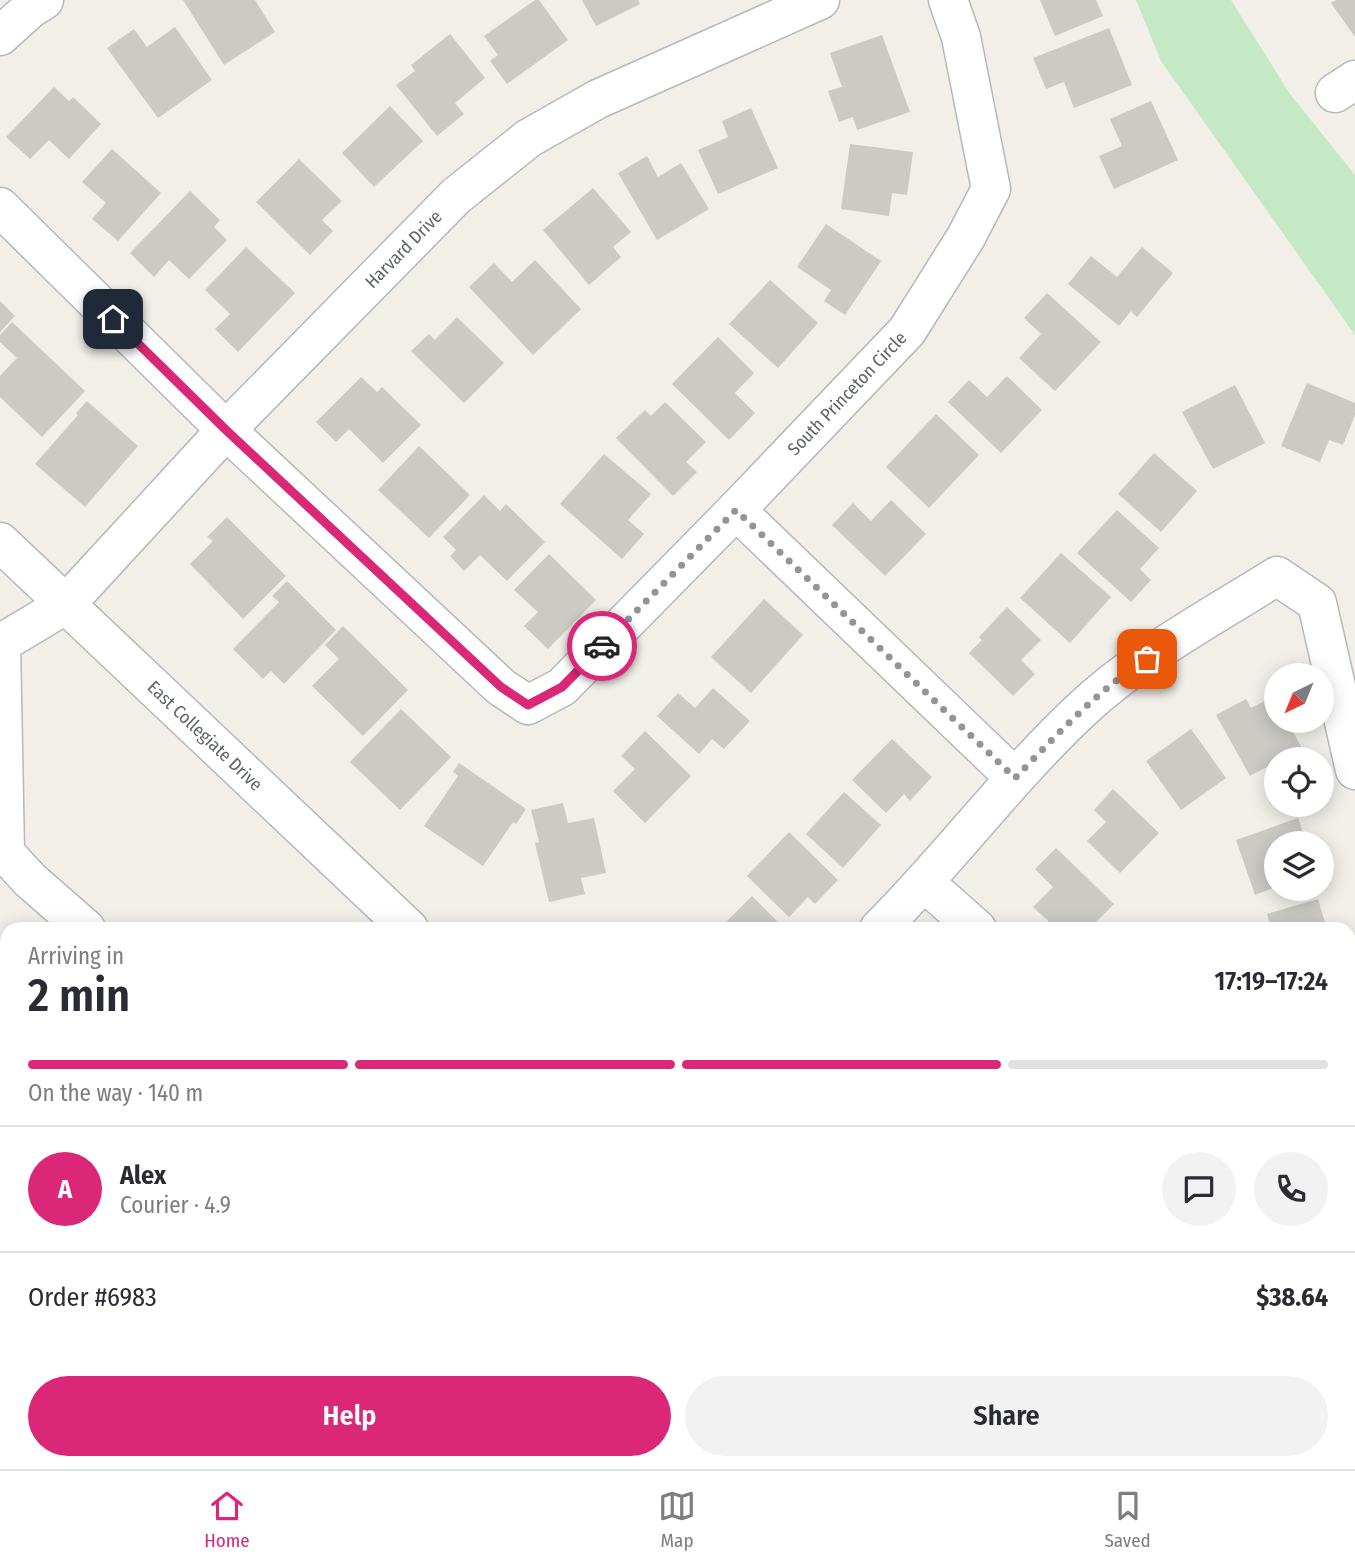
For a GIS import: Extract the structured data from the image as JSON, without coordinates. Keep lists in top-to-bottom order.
{
  "streets": {
    "street": ["Harvard Drive", "South Princeton Circle", "East Collegiate Drive"]
  },
  "crossings": [
    ["Harvard Drive", "South Princeton Circle"],
    ["Harvard Drive", "East Collegiate Drive"]
  ],
  "north": "bottom left",
  "page": {
    "heading": ["2 min", "Arriving in", "17:19–17:24"],
    "panel": [
      "Alex",
      "Courier · 4.9",
      "Order #6983",
      "$38.64"
    ],
    "bar": "On the way · 140 m",
    "round": "A",
    "buttons": ["Help", "Share"],
    "tabs": ["Home", "Map", "Saved"]
  }
}
